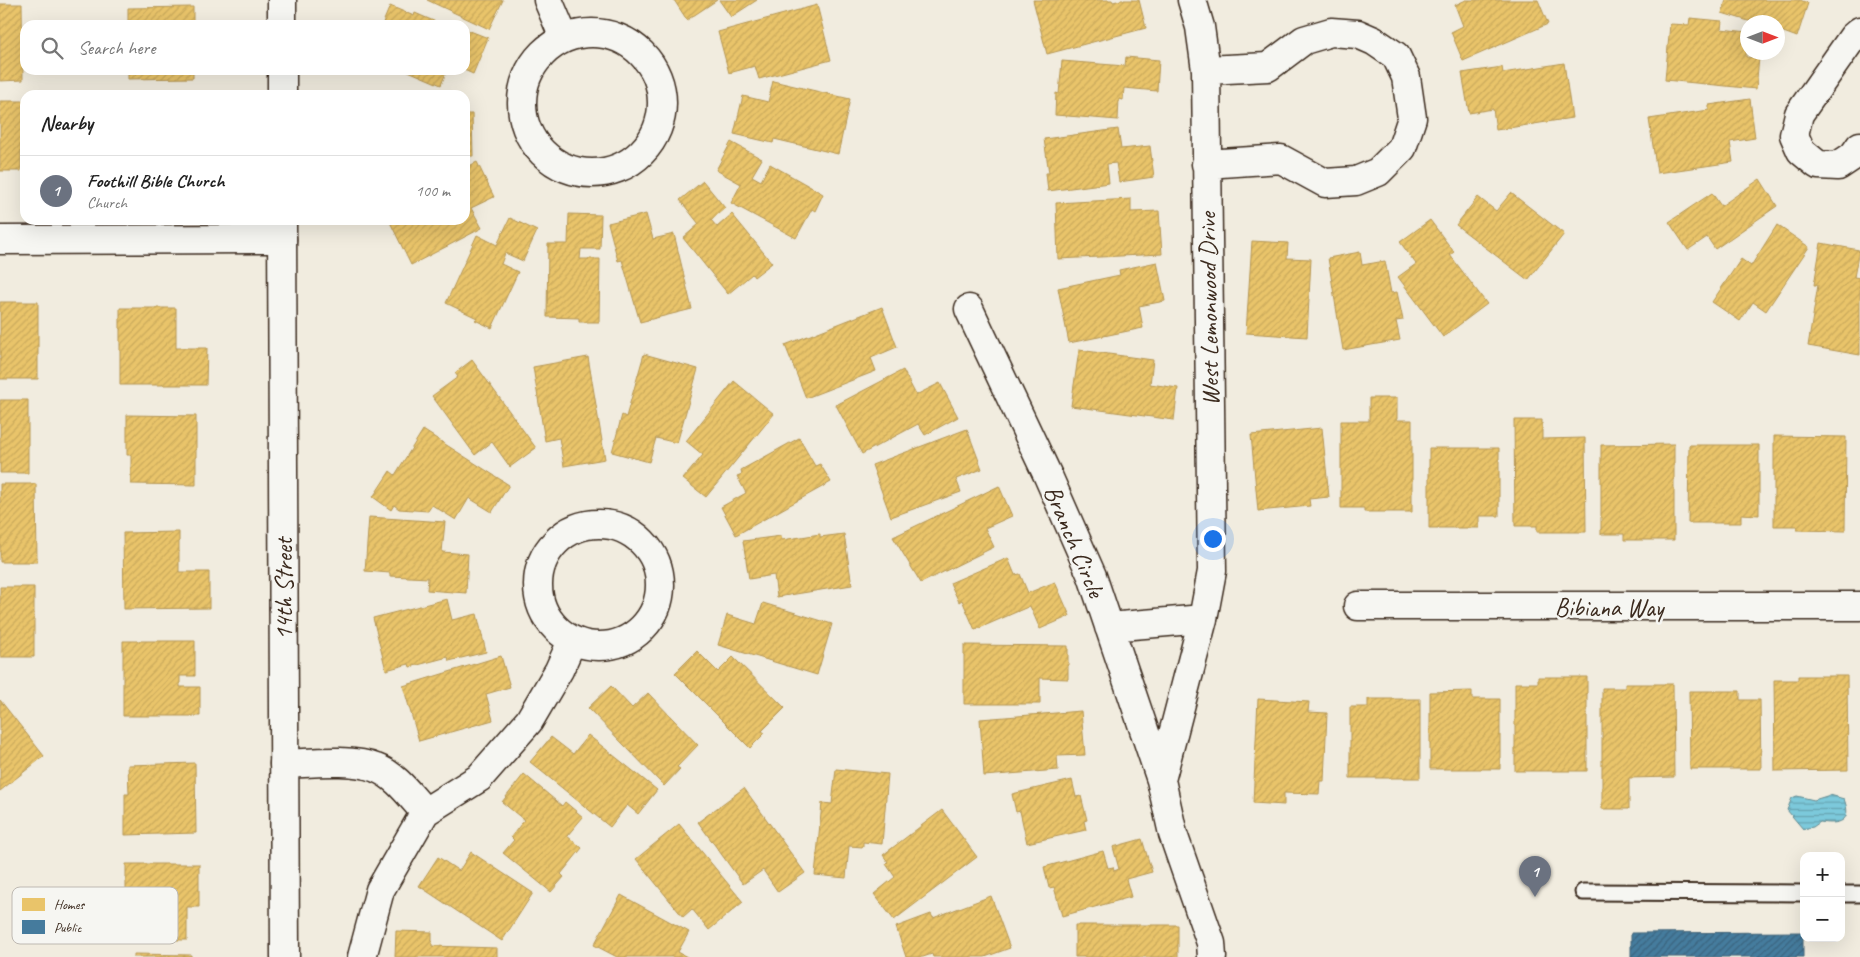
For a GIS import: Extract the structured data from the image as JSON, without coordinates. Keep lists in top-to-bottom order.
{
  "streets": {
    "street": [
      "West Lemonwood Drive",
      "Branch Circle",
      "14th Street",
      "Bibiana Way"
    ]
  },
  "crossings": [
    ["West Lemonwood Drive", "Branch Circle"]
  ],
  "legend": ["Homes", "Public"],
  "north": "right",
  "page": {
    "search": "Search here",
    "heading": "Nearby",
    "list": [
      {
        "mark": "1",
        "name": "Foothill Bible Church",
        "note": "Church",
        "value": "100 m"
      }
    ],
    "map_buttons": ["+", "−"],
    "pins": "1"
  }
}
